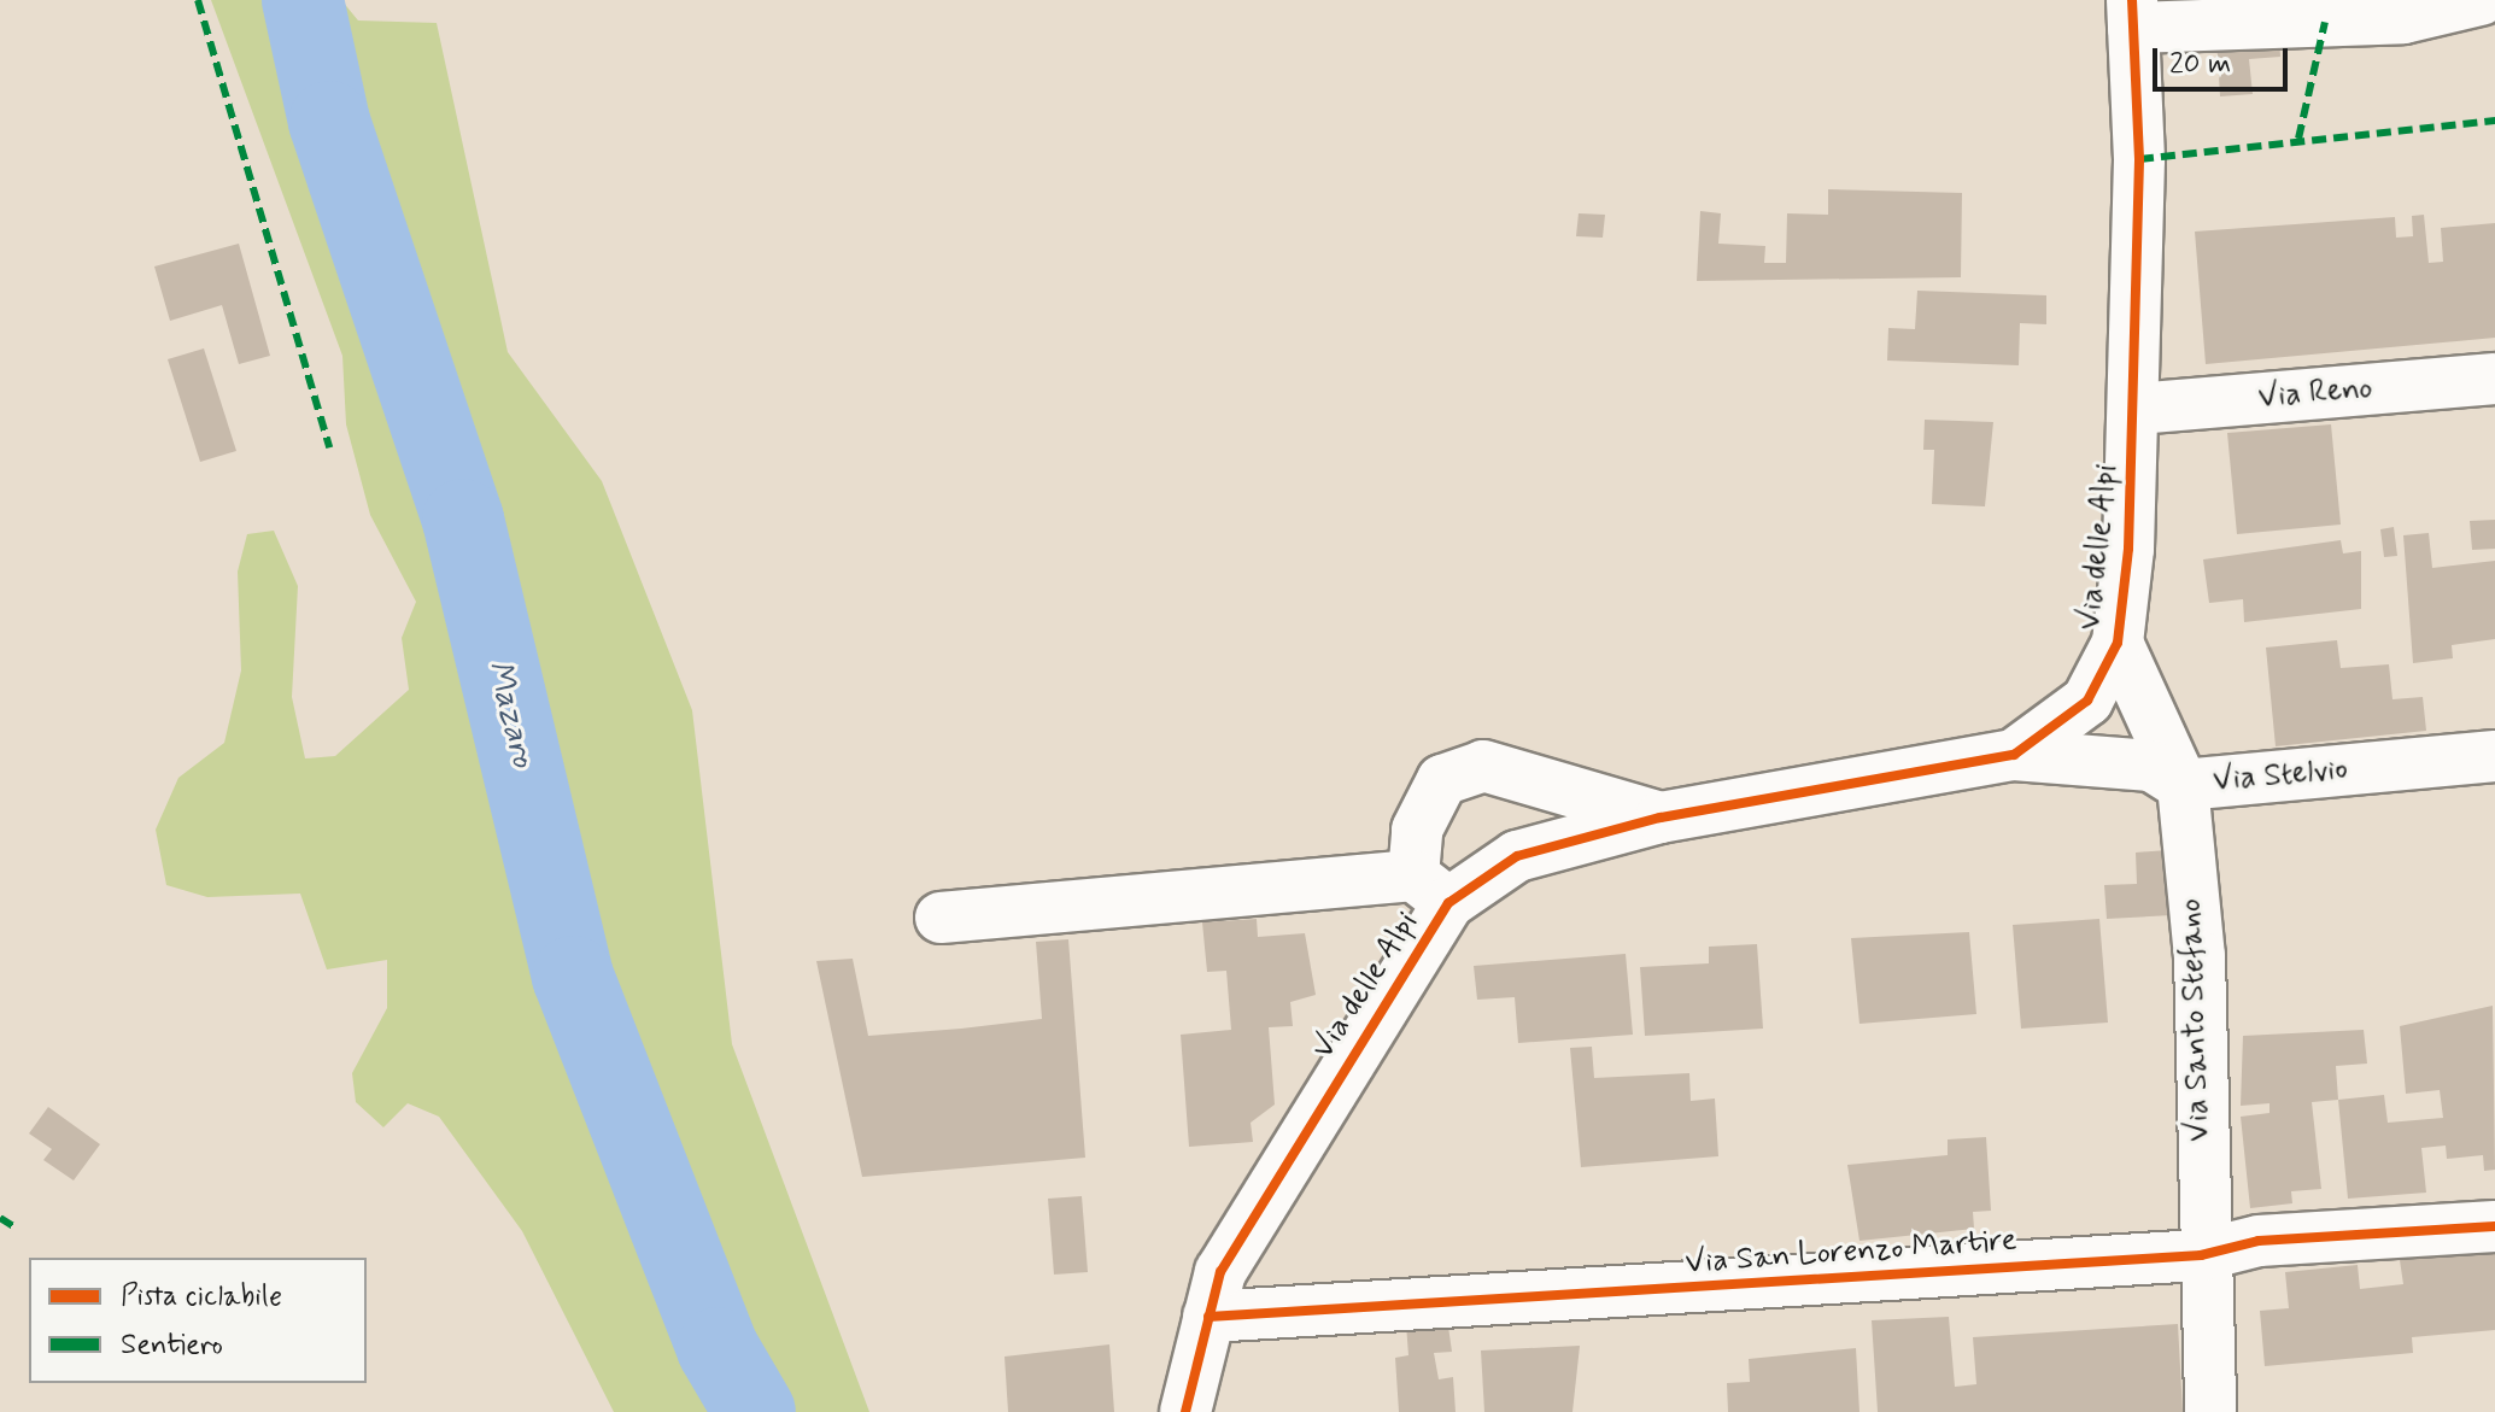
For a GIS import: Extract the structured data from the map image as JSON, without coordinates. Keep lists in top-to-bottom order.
{
  "streets": {
    "street": [
      "Via Reno",
      "Via delle Alpi",
      "Via Stelvio",
      "Via Santo Stefano",
      "Via San Lorenzo Martire"
    ]
  },
  "crossings": [
    ["Via Reno", "Via delle Alpi"],
    ["Via delle Alpi", "Via Stelvio"],
    ["Via delle Alpi", "Via Santo Stefano"],
    ["Via delle Alpi", "Via San Lorenzo Martire"],
    ["Via Stelvio", "Via Santo Stefano"],
    ["Via Santo Stefano", "Via San Lorenzo Martire"]
  ],
  "water": ["Mazaro"],
  "legend": ["Pista ciclabile", "Sentiero"],
  "scale_bar": "20 m"
}
